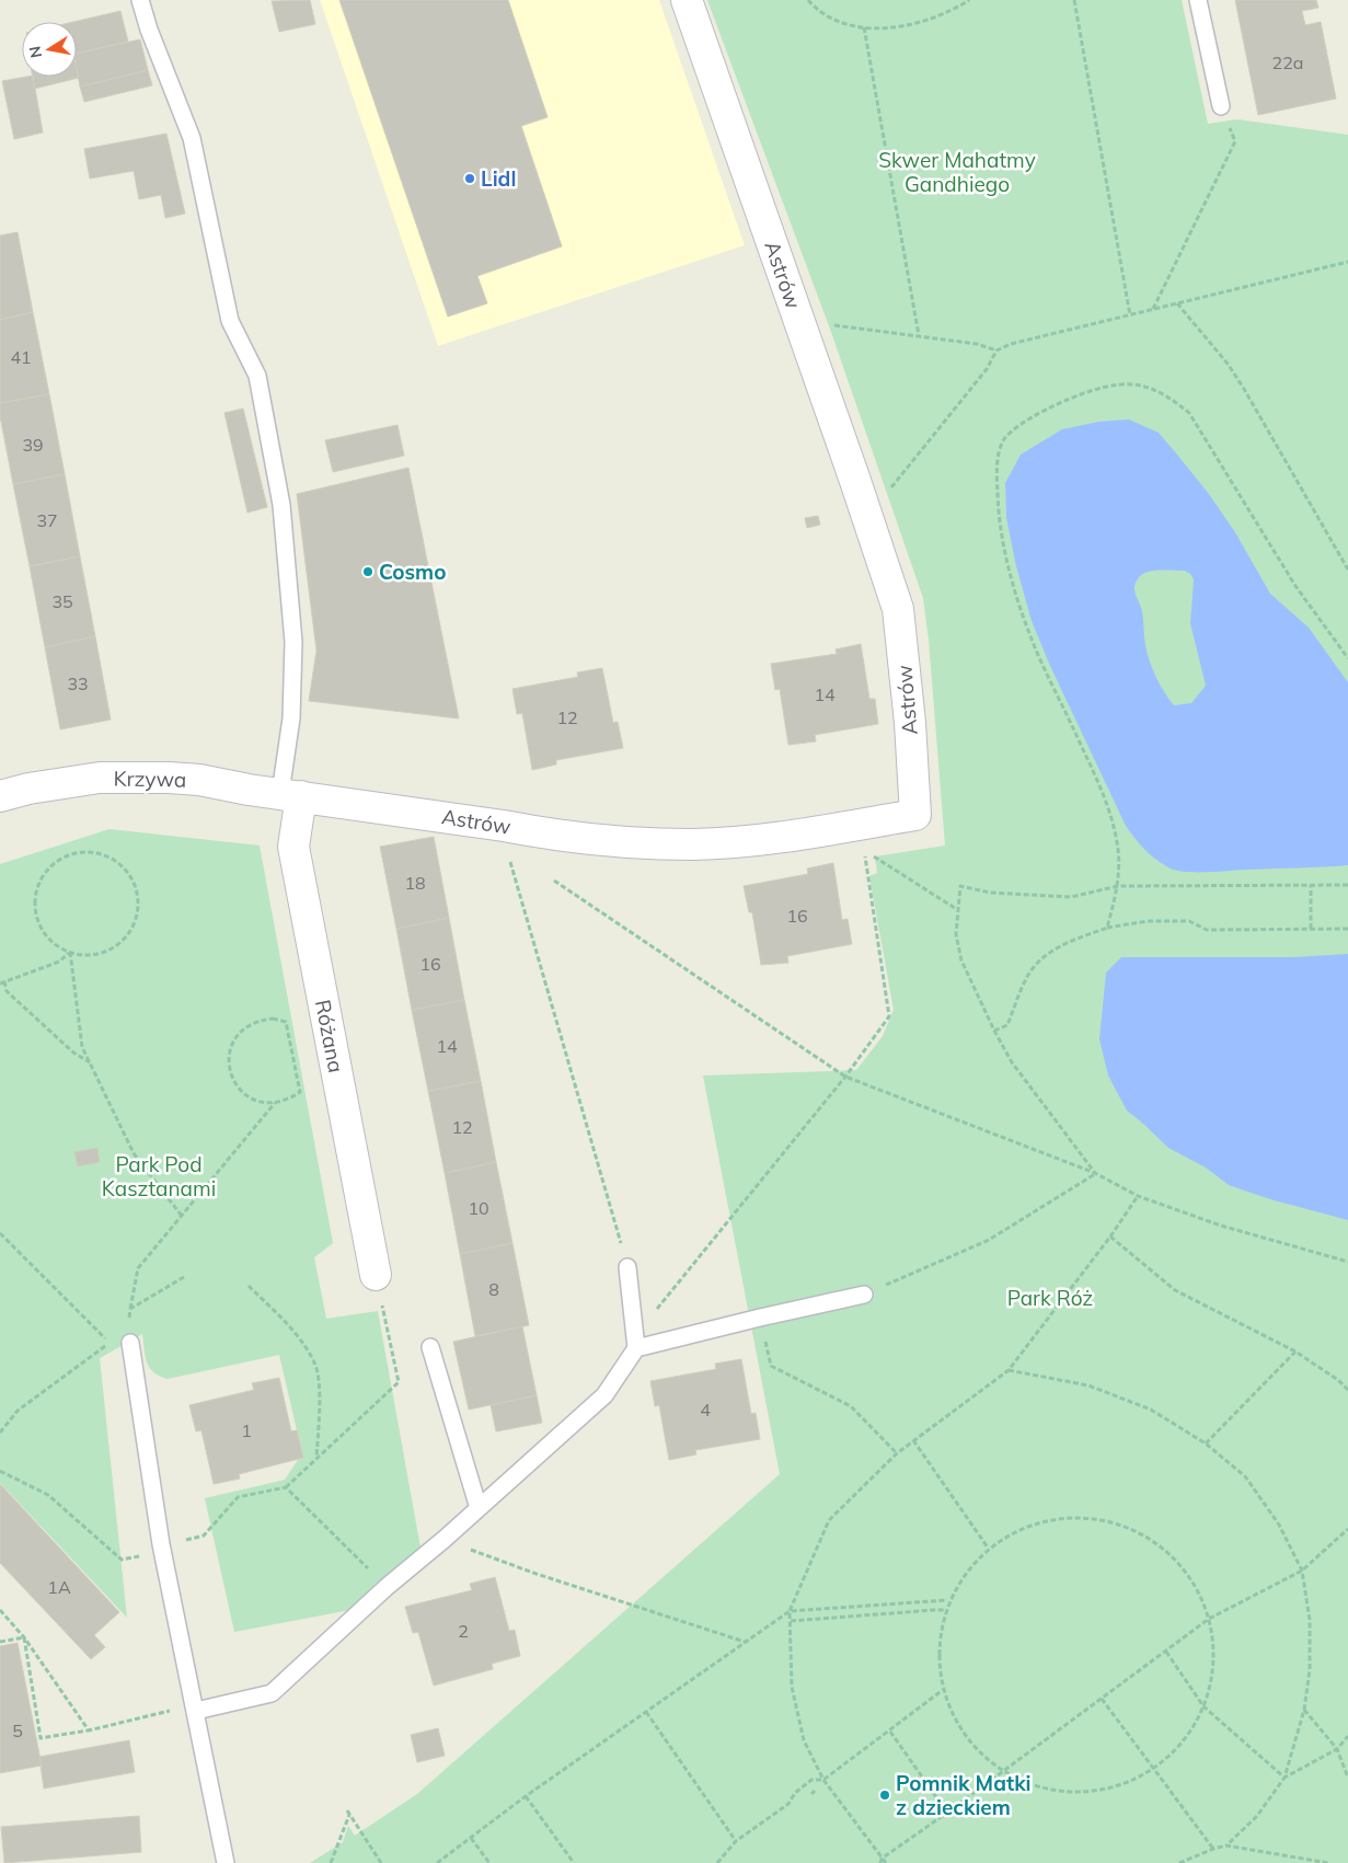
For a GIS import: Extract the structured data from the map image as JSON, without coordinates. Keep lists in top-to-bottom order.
{
  "streets": {
    "street": ["Astrów", "Krzywa", "Różana"]
  },
  "crossings": [
    ["Astrów", "Krzywa"],
    ["Astrów", "Różana"],
    ["Krzywa", "Różana"]
  ],
  "parks": ["Skwer Mahatmy Gandhiego", "Park Pod Kasztanami", "Park Róż"],
  "places": ["Lidl", "Cosmo", "Pomnik Matki z dzieckiem"],
  "house_numbers": [
    "22a",
    "41",
    "39",
    "37",
    "35",
    "33",
    "14",
    "12",
    "18",
    "16",
    "16",
    "14",
    "12",
    "10",
    "8",
    "4",
    "1",
    "1A",
    "2",
    "5"
  ],
  "north": "left"
}
